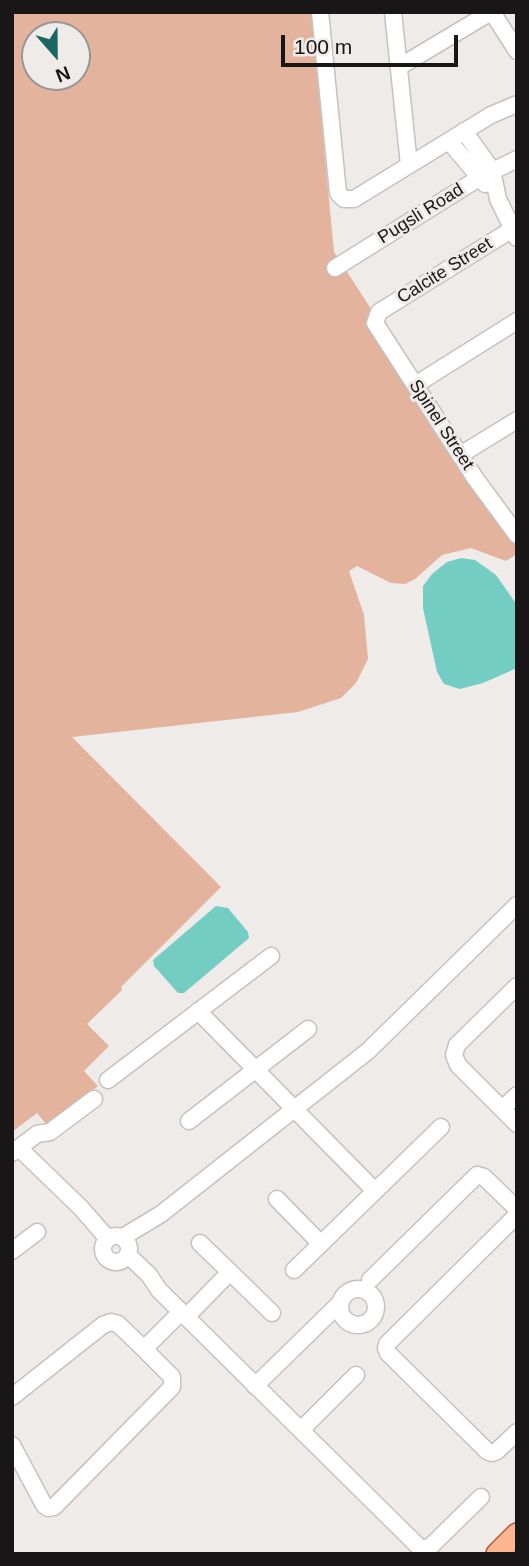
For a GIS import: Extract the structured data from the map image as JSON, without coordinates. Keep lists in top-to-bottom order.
{
  "streets": {
    "street": ["Pugsli Road", "Calcite Street", "Spinel Street"]
  },
  "crossings": [
    ["Calcite Street", "Spinel Street"]
  ],
  "scale_bar": "100 m",
  "north": "bottom"
}
